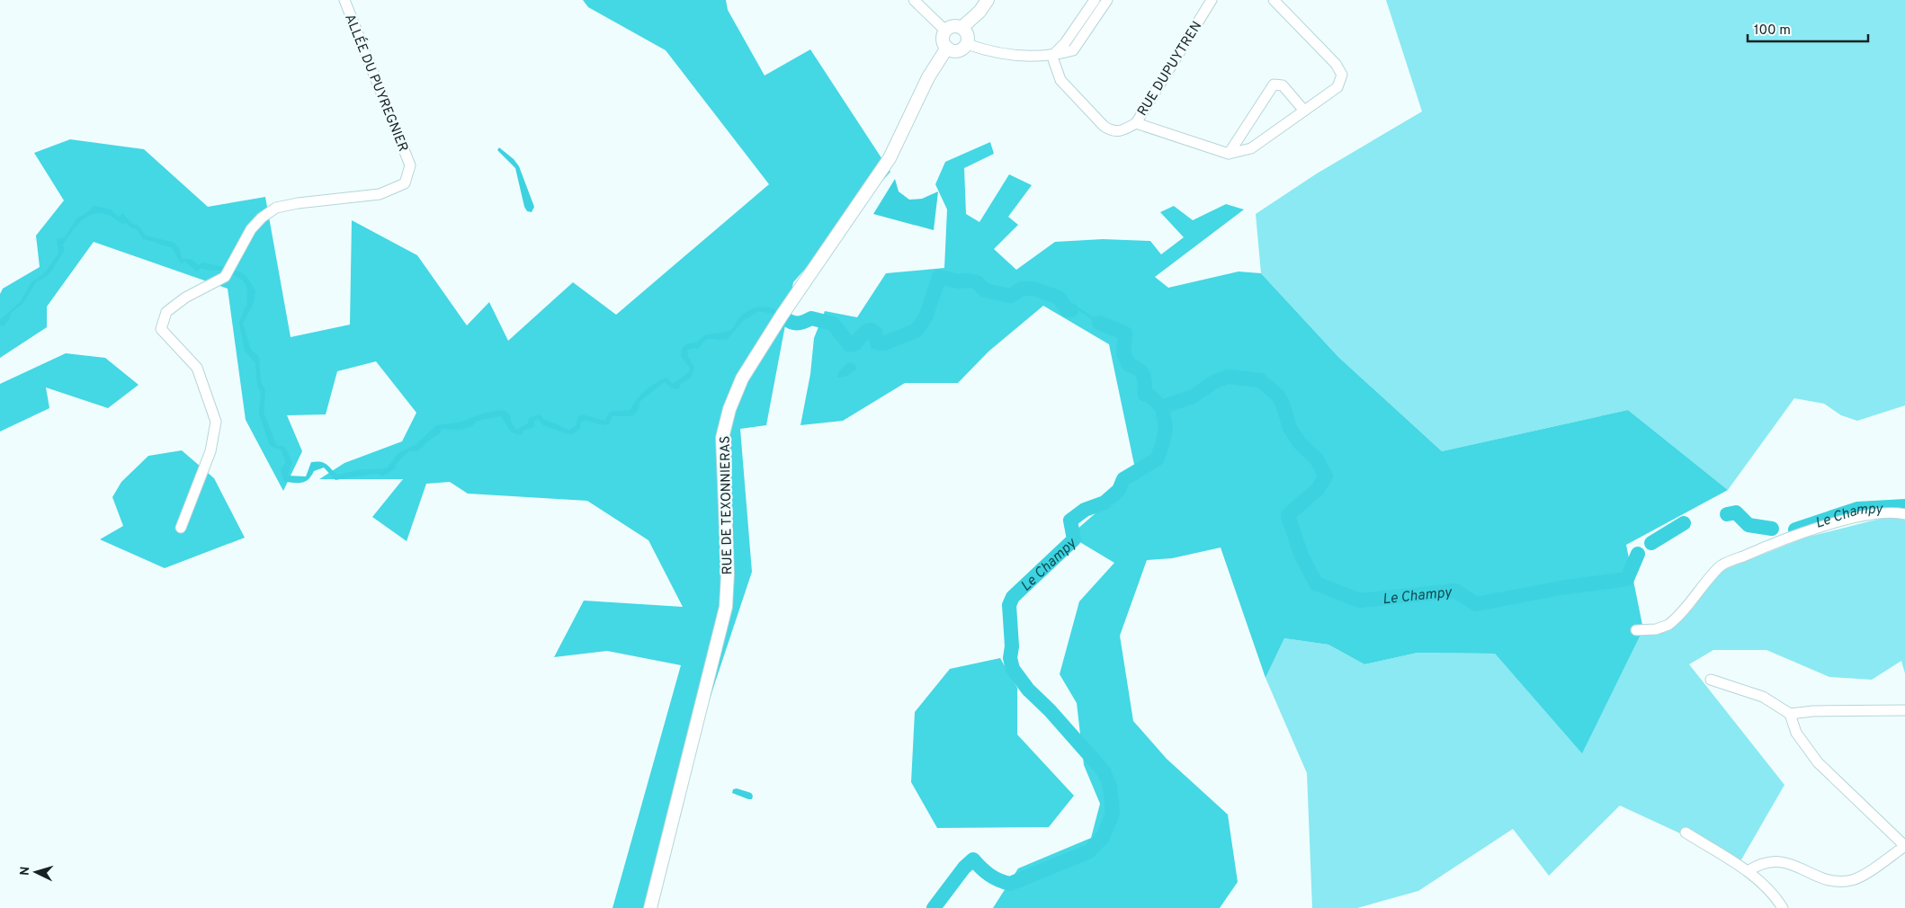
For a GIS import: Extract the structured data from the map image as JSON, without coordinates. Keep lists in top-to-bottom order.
{
  "streets": {
    "main road": ["RUE DE TEXONNIERAS"],
    "street": ["RUE DUPUYTREN", "ALLÉE DU PUYREGNIER"]
  },
  "water": ["Le Champy"],
  "scale_bar": "100 m",
  "north": "left"
}
